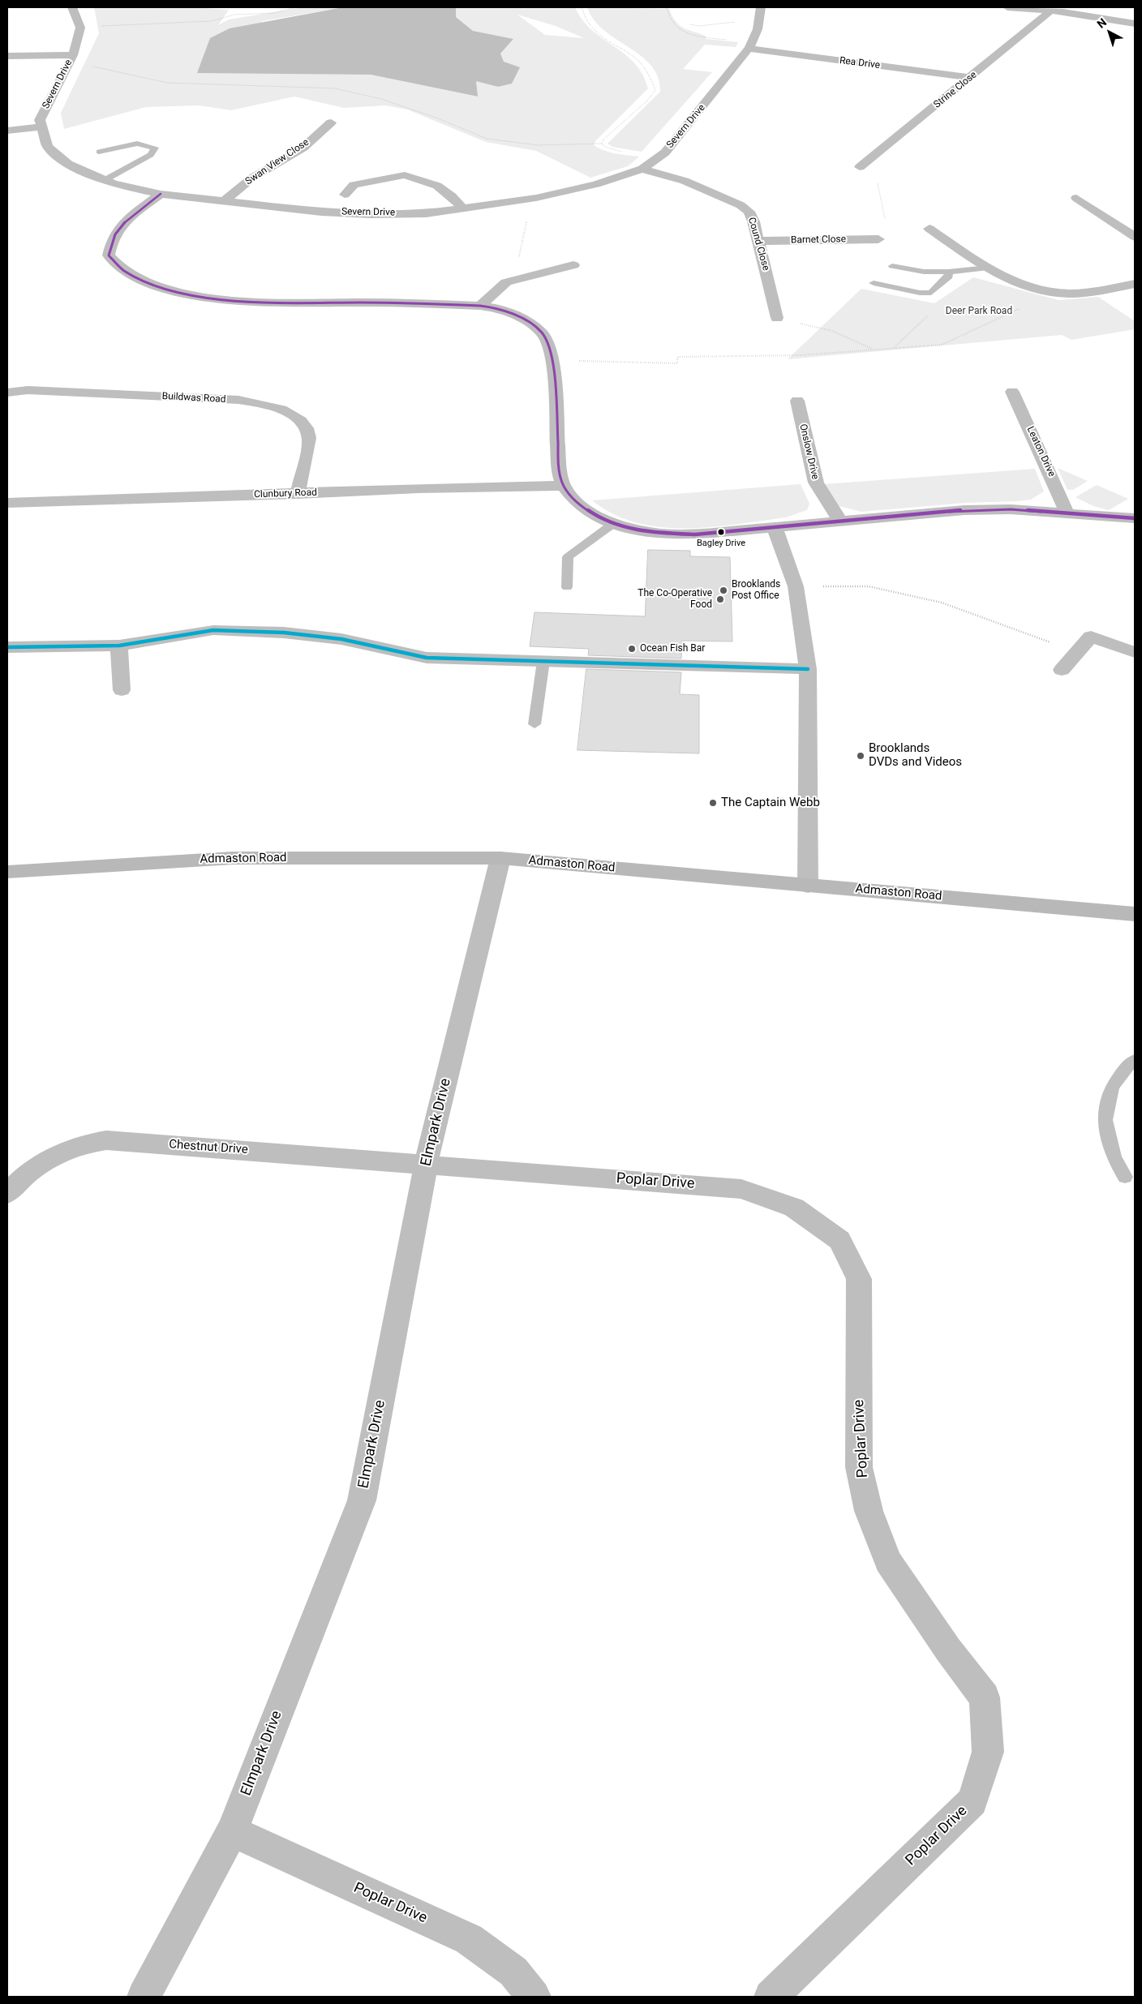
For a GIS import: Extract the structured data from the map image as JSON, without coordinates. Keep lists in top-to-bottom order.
{
  "streets": {
    "street": [
      "Rea Drive",
      "Severn Drive",
      "Strine Close",
      "Swan View Close",
      "Barnet Close",
      "Cound Close",
      "Buildwas Road",
      "Onslow Drive",
      "Leaton Drive",
      "Clunbury Road",
      "Admaston Road",
      "Elmpark Drive",
      "Chestnut Drive",
      "Poplar Drive"
    ]
  },
  "crossings": [
    ["Rea Drive", "Severn Drive"],
    ["Rea Drive", "Strine Close"],
    ["Severn Drive", "Swan View Close"],
    ["Severn Drive", "Cound Close"],
    ["Barnet Close", "Cound Close"],
    ["Buildwas Road", "Clunbury Road"],
    ["Admaston Road", "Elmpark Drive"],
    ["Elmpark Drive", "Chestnut Drive"],
    ["Elmpark Drive", "Poplar Drive"],
    ["Chestnut Drive", "Poplar Drive"]
  ],
  "parks": ["Deer Park Road"],
  "places": [
    "Bagley Drive",
    "Brooklands Post Office",
    "The Co-Operative Food",
    "Ocean Fish Bar",
    "Brooklands DVDs and Videos",
    "The Captain Webb"
  ],
  "north": "top left"
}
